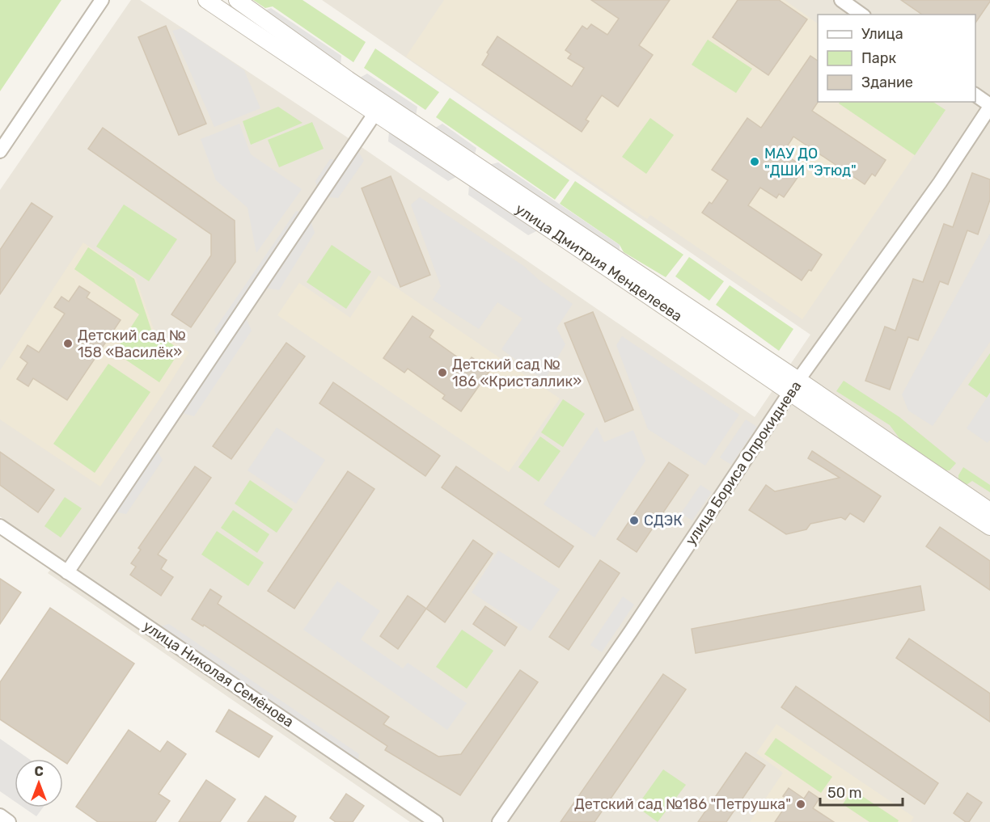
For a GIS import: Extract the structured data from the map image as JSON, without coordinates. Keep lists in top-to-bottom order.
{
  "streets": {
    "street": ["улица Дмитрия Менделеева", "улица Бориса Опрокиднева", "улица Николая Семёнова"]
  },
  "crossings": [
    ["улица Дмитрия Менделеева", "улица Бориса Опрокиднева"]
  ],
  "places": [
    "МАУ ДО \"ДШИ \"Этюд\"",
    "Детский сад № 158 «Василёк»",
    "Детский сад № 186 «Кристаллик»",
    "СДЭК",
    "Детский сад №186 \"Петрушка\""
  ],
  "legend": ["Улица", "Парк", "Здание"],
  "scale_bar": "50 m",
  "north": "top"
}
